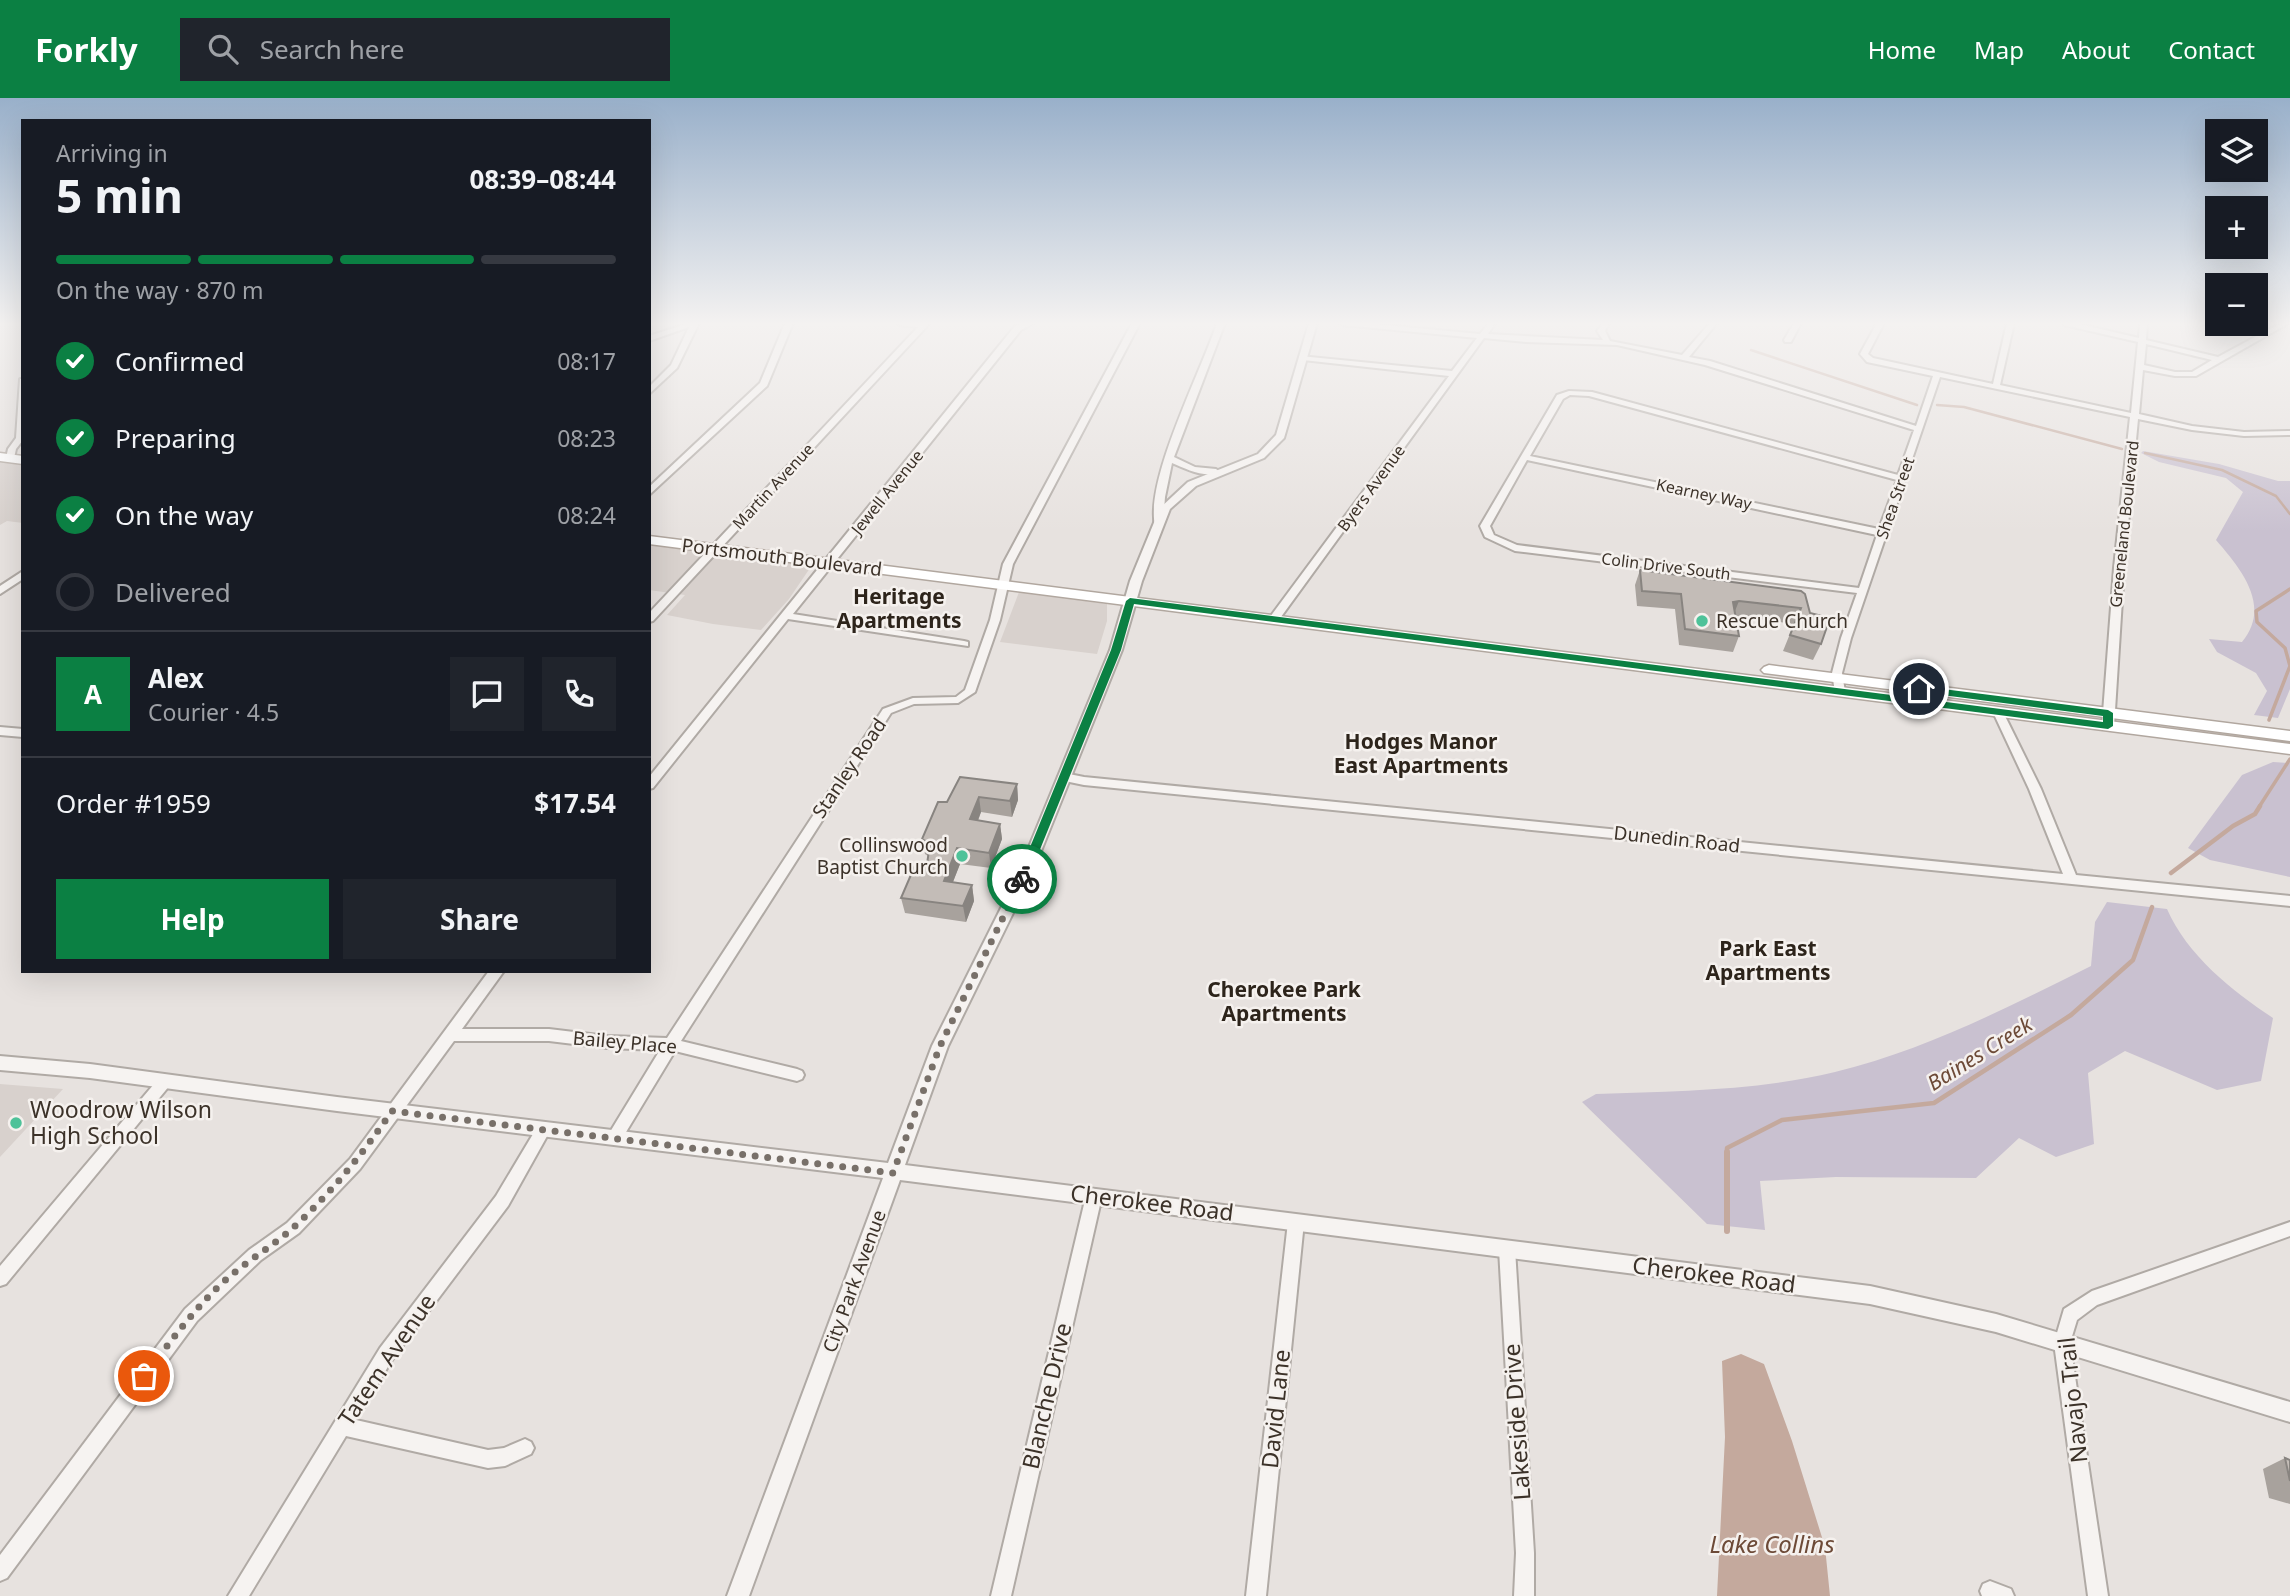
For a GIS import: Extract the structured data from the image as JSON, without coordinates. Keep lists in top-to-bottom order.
{
  "streets": {
    "main road": ["Portsmouth Boulevard"],
    "street": [
      "Martin Avenue",
      "Byers Avenue",
      "Jewell Avenue",
      "Kearney Way",
      "Shea Street",
      "Greeneland Boulevard",
      "Colin Drive South",
      "Stanley Road",
      "Dunedin Road",
      "Bailey Place",
      "Cherokee Road",
      "City Park Avenue",
      "Tatem Avenue",
      "Blanche Drive",
      "Navajo Trail",
      "David Lane",
      "Lakeside Drive"
    ]
  },
  "crossings": [
    ["Martin Avenue", "Portsmouth Boulevard"],
    ["Byers Avenue", "Portsmouth Boulevard"],
    ["Jewell Avenue", "Portsmouth Boulevard"],
    ["Kearney Way", "Shea Street"],
    ["Kearney Way", "Colin Drive South"],
    ["Shea Street", "Portsmouth Boulevard"],
    ["Shea Street", "Colin Drive South"],
    ["Greeneland Boulevard", "Portsmouth Boulevard"],
    ["Portsmouth Boulevard", "Stanley Road"],
    ["Portsmouth Boulevard", "City Park Avenue"],
    ["Stanley Road", "Bailey Place"],
    ["Stanley Road", "Cherokee Road"],
    ["Dunedin Road", "City Park Avenue"],
    ["Cherokee Road", "City Park Avenue"],
    ["Cherokee Road", "Tatem Avenue"],
    ["Cherokee Road", "Blanche Drive"],
    ["Cherokee Road", "Navajo Trail"],
    ["Cherokee Road", "David Lane"],
    ["Cherokee Road", "Lakeside Drive"]
  ],
  "districts": [
    "Heritage Apartments",
    "Hodges Manor East Apartments",
    "Park East Apartments",
    "Cherokee Park Apartments"
  ],
  "water": ["Baines Creek", "Lake Collins"],
  "places": ["Rescue Church", "Collinswood Baptist Church", "Woodrow Wilson High School"],
  "page": {
    "header": "Forkly",
    "search": "Search here",
    "nav": [
      "Home",
      "Map",
      "About",
      "Contact"
    ],
    "map_buttons": ["+", "−"],
    "heading": ["5 min", "Arriving in", "08:39–08:44"],
    "panel": [
      "Alex",
      "Courier · 4.5",
      "Order #1959",
      "$17.54"
    ],
    "bar": "On the way · 870 m",
    "list": [
      ["Confirmed", "08:17"],
      ["Preparing", "08:23"],
      ["On the way", "08:24"],
      "Delivered"
    ],
    "round": "A",
    "buttons": ["Help", "Share"]
  }
}
